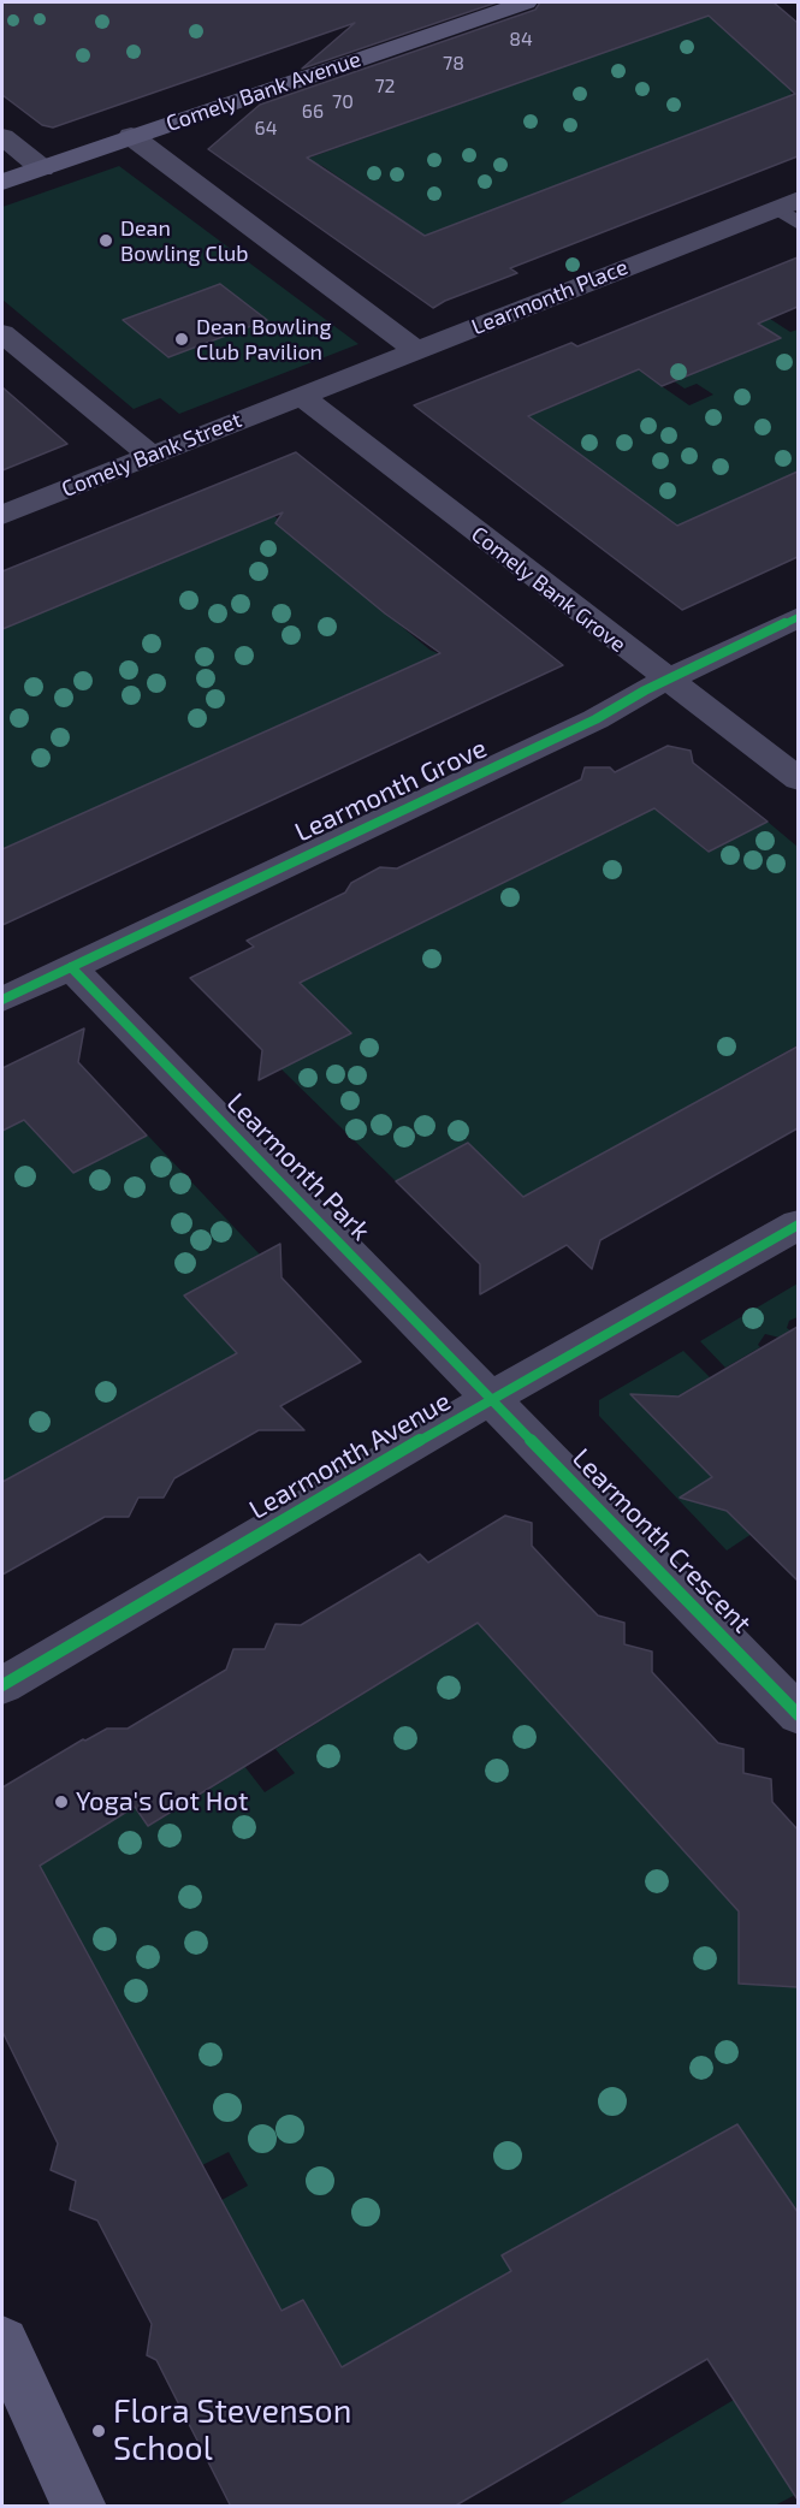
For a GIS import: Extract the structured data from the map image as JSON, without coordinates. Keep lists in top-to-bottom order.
{
  "streets": {
    "street": [
      "Comely Bank Avenue",
      "Learmonth Place",
      "Comely Bank Street",
      "Comely Bank Grove",
      "Learmonth Grove",
      "Learmonth Park",
      "Learmonth Avenue",
      "Learmonth Crescent"
    ]
  },
  "crossings": [
    ["Learmonth Place", "Comely Bank Street"],
    ["Learmonth Place", "Comely Bank Grove"],
    ["Comely Bank Street", "Comely Bank Grove"],
    ["Comely Bank Grove", "Learmonth Grove"],
    ["Learmonth Grove", "Learmonth Park"],
    ["Learmonth Park", "Learmonth Avenue"],
    ["Learmonth Park", "Learmonth Crescent"],
    ["Learmonth Avenue", "Learmonth Crescent"]
  ],
  "places": [
    "Dean Bowling Club",
    "Dean Bowling Club Pavilion",
    "Yoga's Got Hot",
    "Flora Stevenson School"
  ],
  "house_numbers": [
    "84",
    "78",
    "72",
    "70",
    "66",
    "64"
  ]
}
